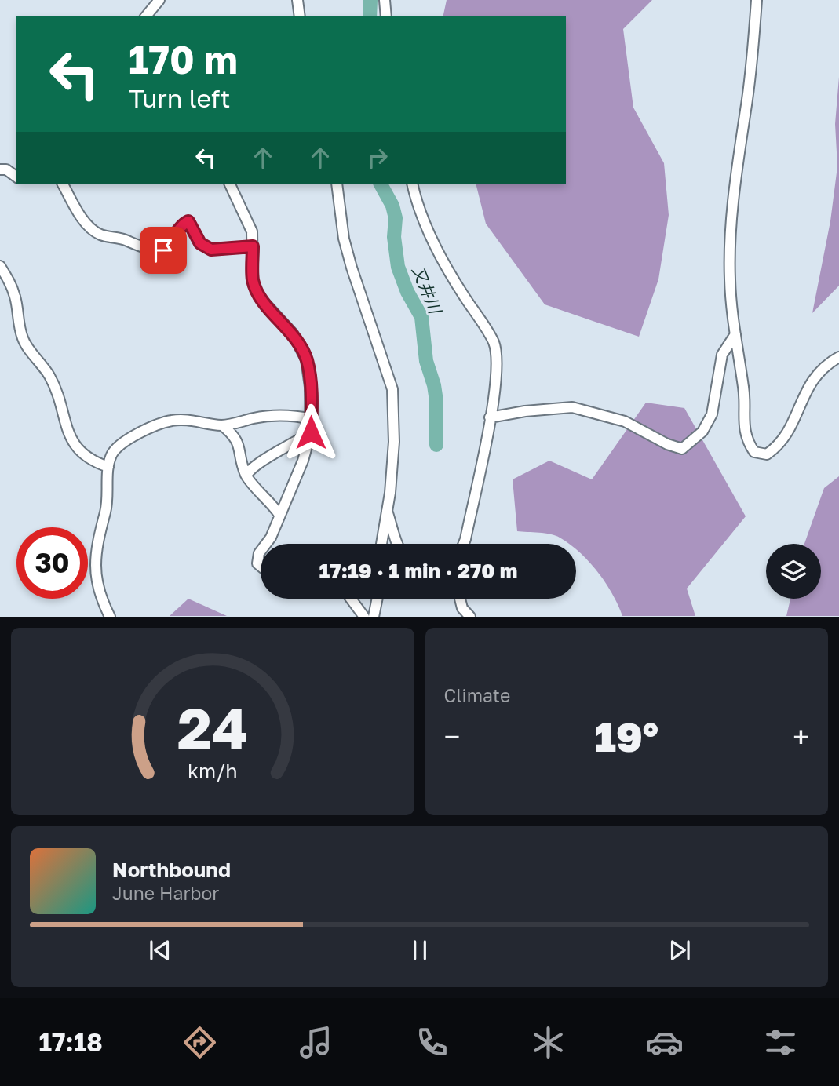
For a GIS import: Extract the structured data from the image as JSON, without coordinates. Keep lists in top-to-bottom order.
{
  "water": ["又井川"],
  "page": {
    "turn": ["170 m", "Turn left"],
    "limit": "30",
    "trip": "17:19 · 1 min · 270 m",
    "tile": "Climate",
    "heat": ["−", "19°", "+"],
    "song": ["Northbound", "June Harbor"],
    "tabs": "17:18",
    "gauge": ["24", "km/h"]
  }
}
